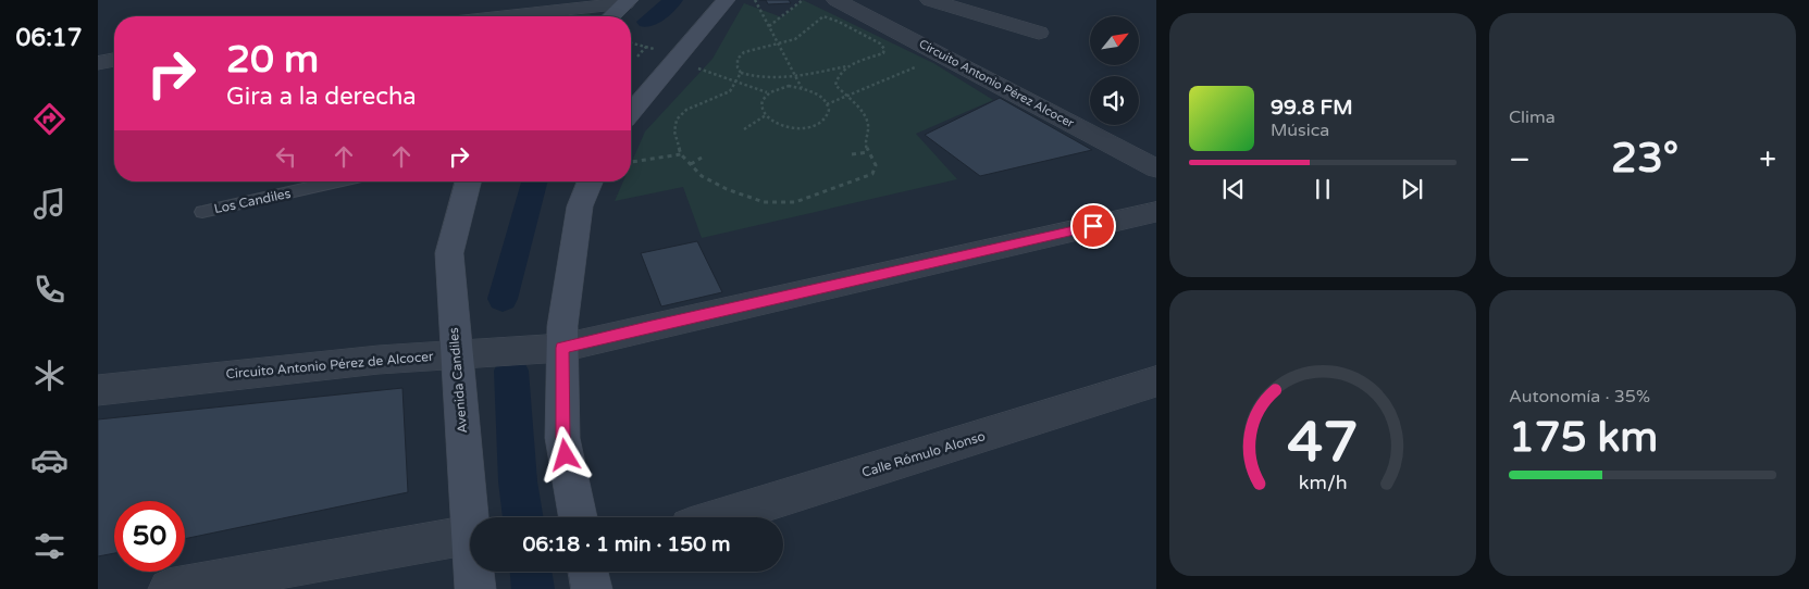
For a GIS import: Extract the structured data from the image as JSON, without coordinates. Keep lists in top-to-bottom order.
{
  "streets": {
    "main road": ["Avenida Candiles"],
    "street": ["Circuito Antonio Pérez Alcocer", "Circuito Antonio Pérez de Alcocer", "Calle Rómulo Alonso"],
    "lane": ["Los Candiles"]
  },
  "crossings": [
    ["Circuito Antonio Pérez de Alcocer", "Avenida Candiles"]
  ],
  "north": "top right",
  "page": {
    "tabs": "06:17",
    "tile": [
      "Clima",
      ["Autonomía · 35%", "175 km"]
    ],
    "turn": ["20 m", "Gira a la derecha"],
    "song": ["99.8 FM", "Música"],
    "heat": ["−", "23°", "+"],
    "limit": "50",
    "trip": "06:18 · 1 min · 150 m",
    "gauge": ["47", "km/h"]
  }
}
